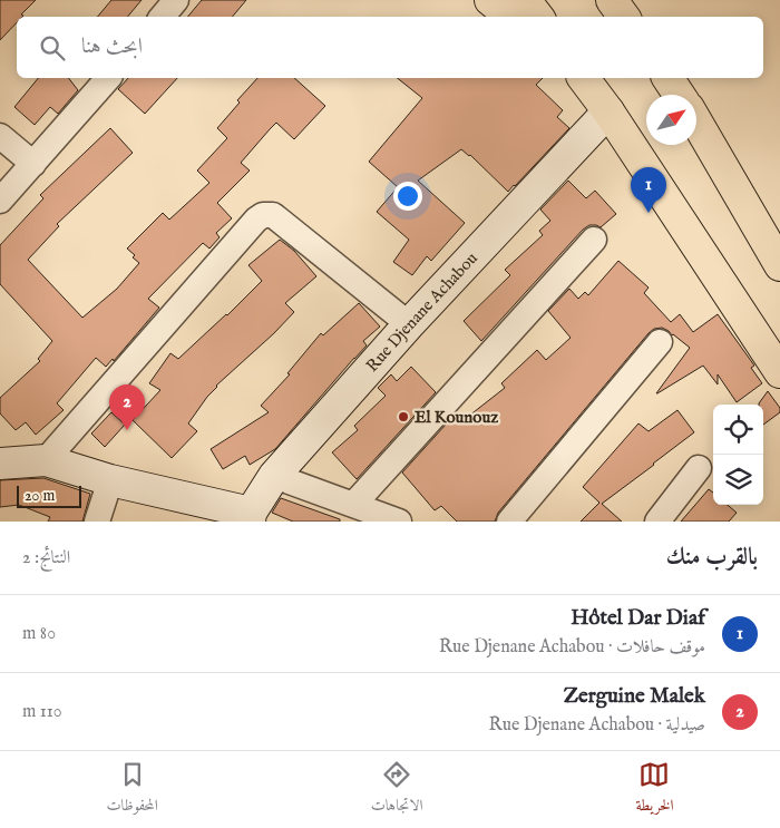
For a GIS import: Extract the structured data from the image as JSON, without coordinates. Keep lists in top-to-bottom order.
{
  "streets": {
    "main road": ["Rue Djenane Achabou"]
  },
  "places": ["El Kounouz"],
  "scale_bar": "20 m",
  "north": "top right",
  "page": {
    "search": "ابحث هنا",
    "pins": ["1", "2"],
    "scale": "20 m",
    "heading": ["بالقرب منك", "النتائج: 2"],
    "list": [
      {
        "mark": "1",
        "name": "Hôtel Dar Diaf",
        "note": "موقف حافلات · Rue Djenane Achabou",
        "value": "80 m"
      },
      {
        "mark": "2",
        "name": "Zerguine Malek",
        "note": "صيدلية · Rue Djenane Achabou",
        "value": "110 m"
      }
    ],
    "nav": ["الخريطة", "الاتجاهات", "المحفوظات"]
  }
}
